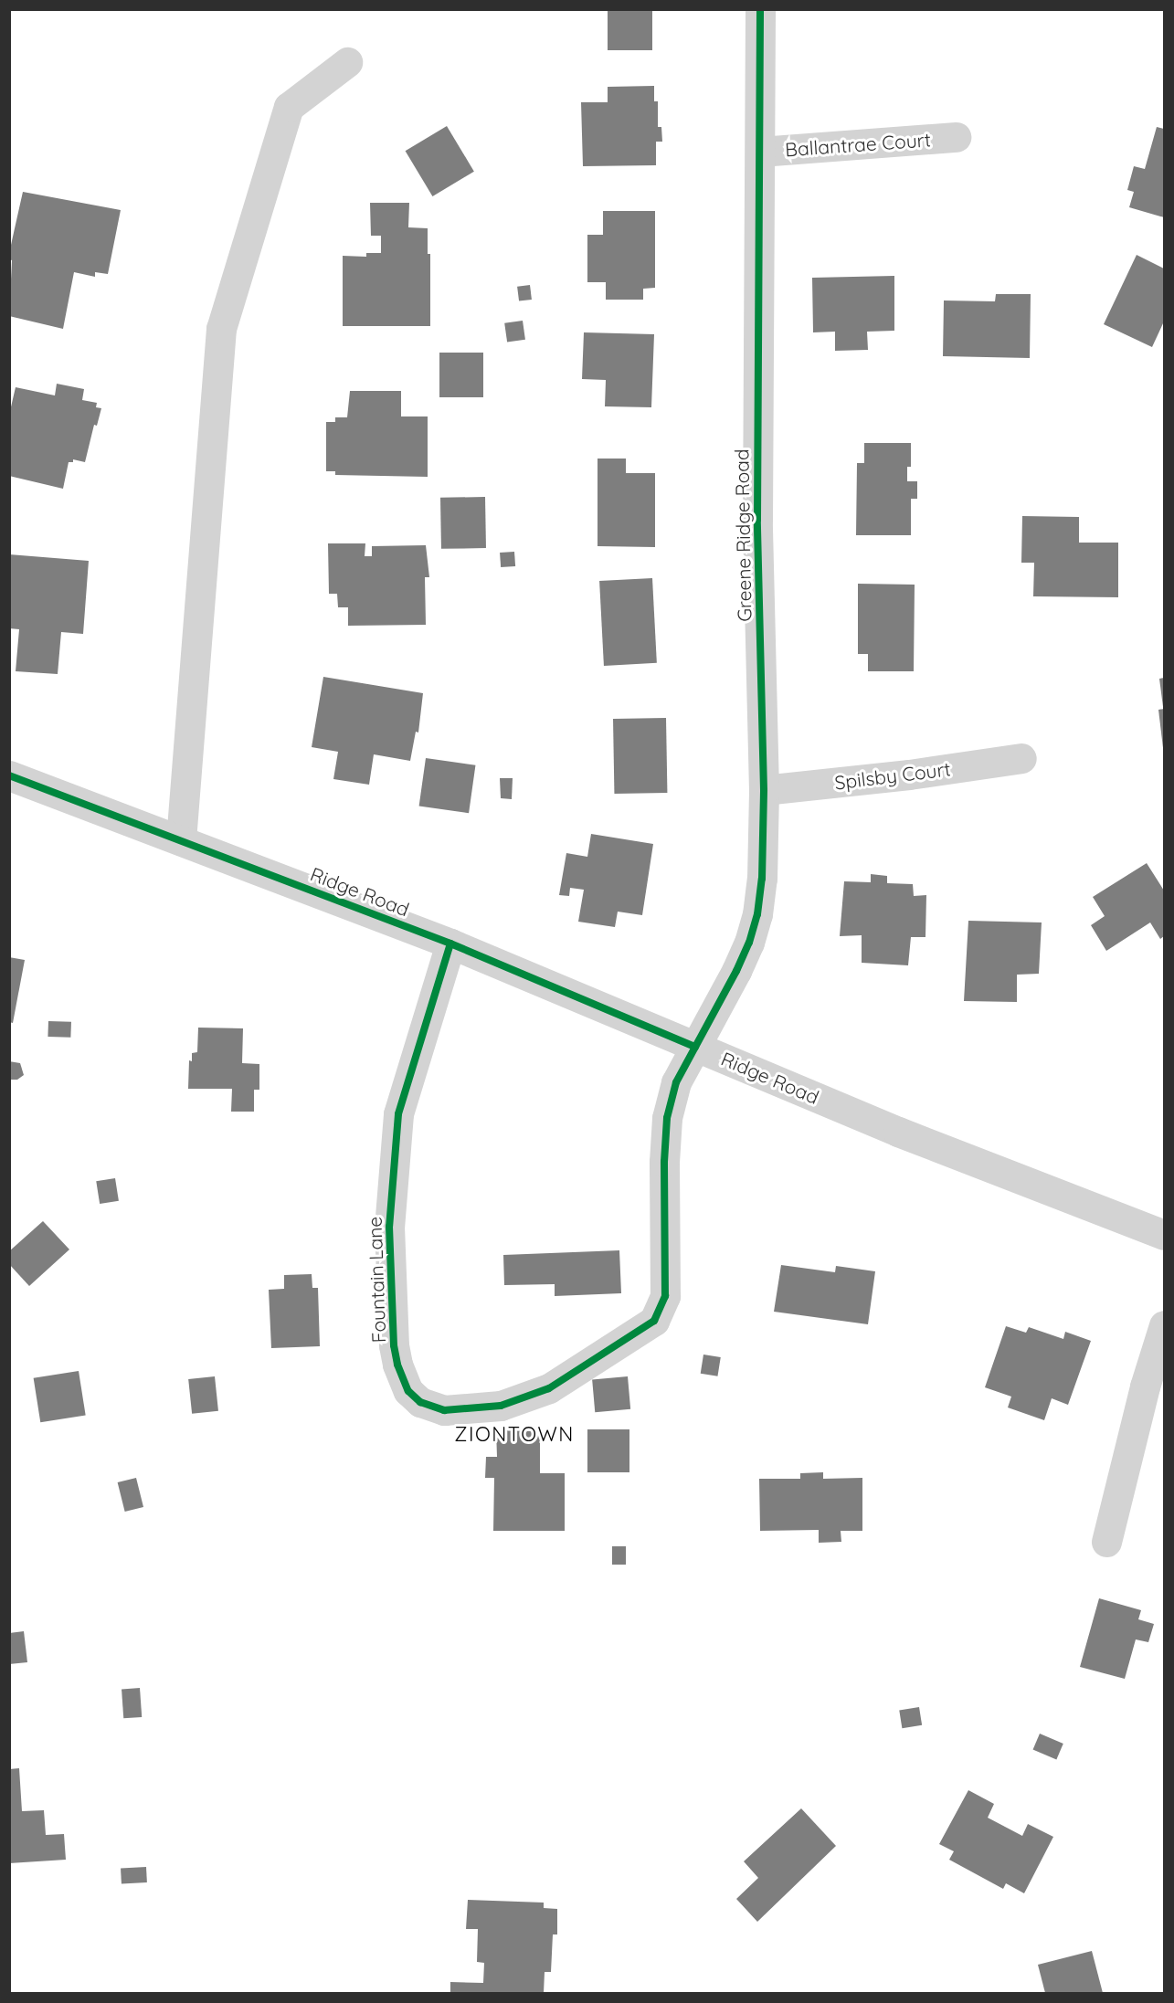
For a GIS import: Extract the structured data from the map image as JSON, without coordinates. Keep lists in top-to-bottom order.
{
  "streets": {
    "street": [
      "Ballantrae Court",
      "Greene Ridge Road",
      "Spilsby Court",
      "Ridge Road",
      "Fountain Lane"
    ]
  },
  "crossings": [
    ["Ballantrae Court", "Greene Ridge Road"],
    ["Greene Ridge Road", "Spilsby Court"],
    ["Greene Ridge Road", "Ridge Road"],
    ["Greene Ridge Road", "Fountain Lane"],
    ["Ridge Road", "Fountain Lane"]
  ],
  "districts": ["ZIONTOWN"]
}
